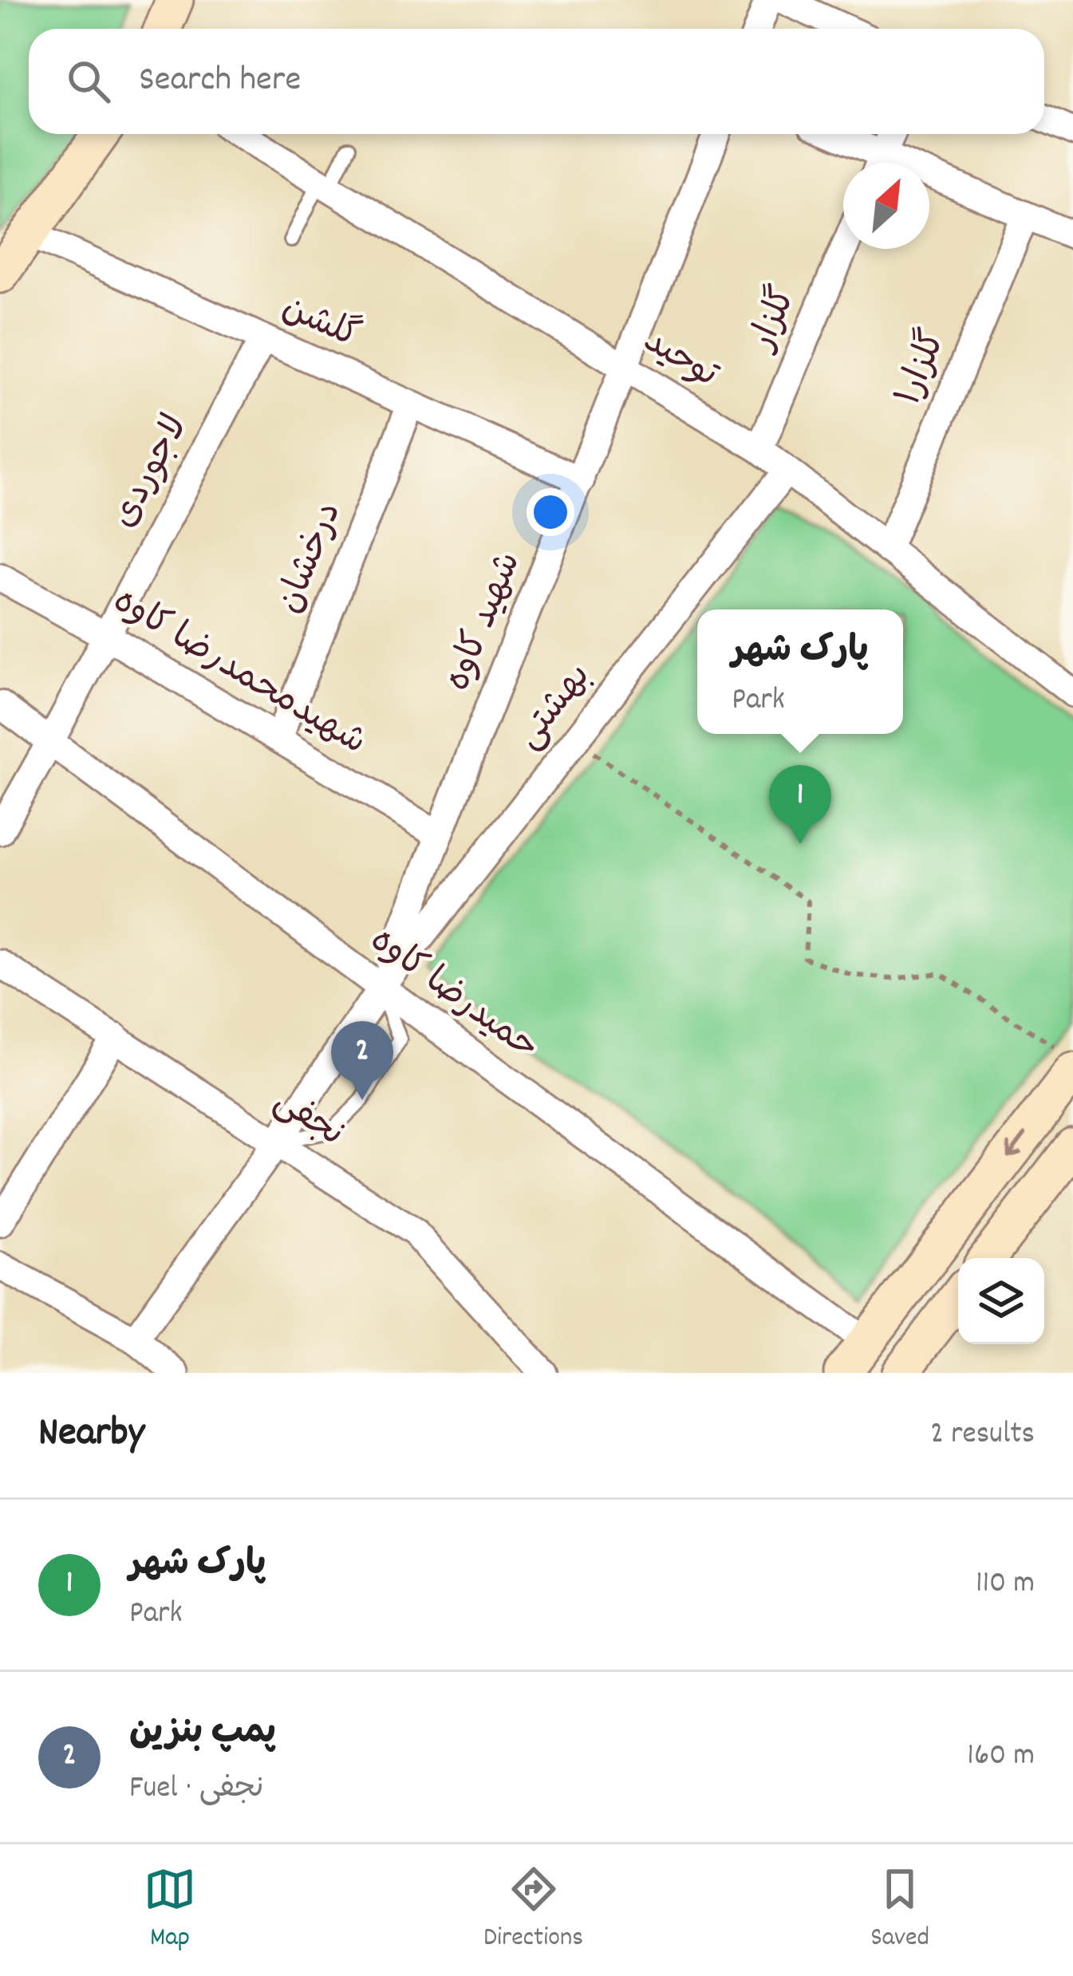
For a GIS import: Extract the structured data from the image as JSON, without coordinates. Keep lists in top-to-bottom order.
{
  "streets": {
    "street": [
      "گلزار",
      "گلشن",
      "توحید",
      "گلزار۱",
      "لاجوردی",
      "درخشان",
      "شهید کاوه",
      "شهیدمحمدرضا کاوه",
      "بهشتی",
      "حمیدرضا کاوه",
      "نجفی"
    ]
  },
  "crossings": [
    ["گلزار", "توحید"],
    ["گلشن", "لاجوردی"],
    ["گلشن", "درخشان"],
    ["گلشن", "شهید کاوه"],
    ["توحید", "گلزار۱"],
    ["توحید", "شهید کاوه"],
    ["توحید", "بهشتی"],
    ["لاجوردی", "شهیدمحمدرضا کاوه"],
    ["لاجوردی", "حمیدرضا کاوه"],
    ["درخشان", "شهیدمحمدرضا کاوه"],
    ["شهید کاوه", "شهیدمحمدرضا کاوه"],
    ["شهید کاوه", "بهشتی"],
    ["شهید کاوه", "حمیدرضا کاوه"],
    ["بهشتی", "حمیدرضا کاوه"]
  ],
  "north": "top right",
  "page": {
    "search": "Search here",
    "popup": ["پارک شهر", "Park"],
    "pins": ["1", "2"],
    "heading": ["Nearby", "2 results"],
    "list": [
      {
        "mark": "1",
        "name": "پارک شهر",
        "note": "Park",
        "value": "110 m"
      },
      {
        "mark": "2",
        "name": "پمپ بنزین",
        "note": "Fuel · نجفی",
        "value": "160 m"
      }
    ],
    "nav": ["Map", "Directions", "Saved"]
  }
}
